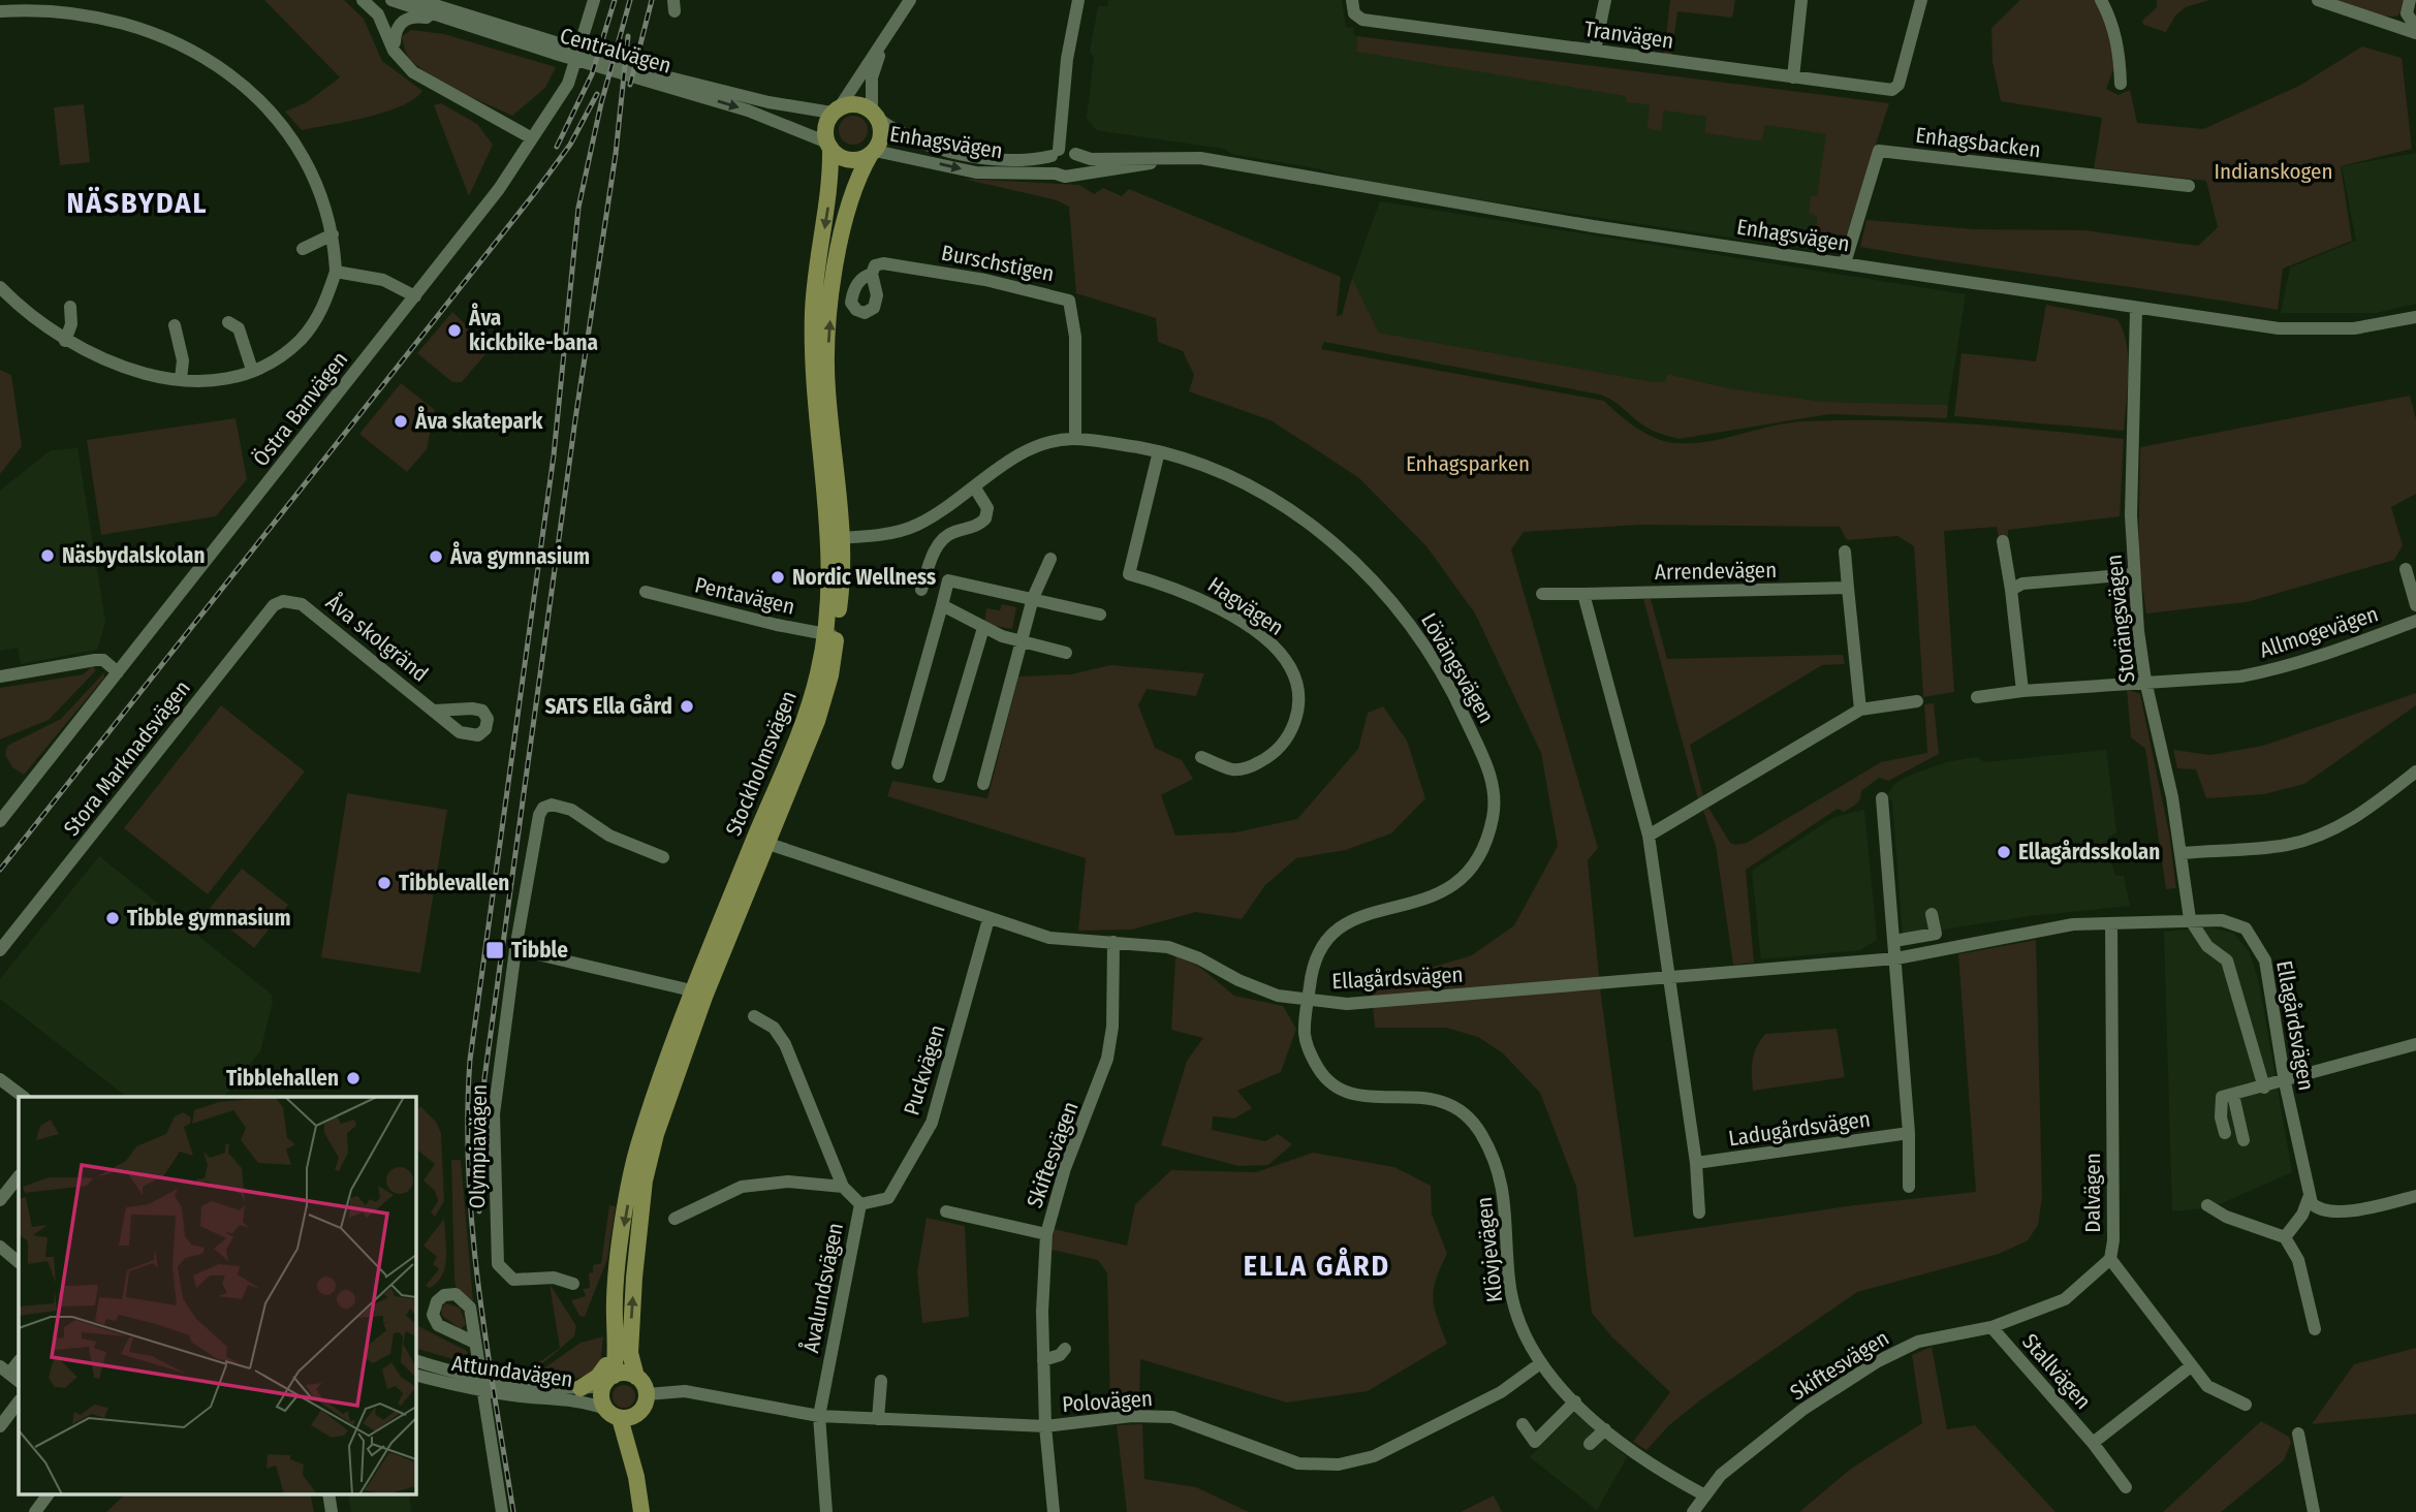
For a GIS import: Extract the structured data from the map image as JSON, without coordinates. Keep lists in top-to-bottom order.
{
  "streets": {
    "main road": ["Stockholmsvägen"],
    "street": [
      "Tranvägen",
      "Centralvägen",
      "Enhagsvägen",
      "Enhagsbacken",
      "Burschstigen",
      "Östra Banvägen",
      "Arrendevägen",
      "Pentavägen",
      "Hagvägen",
      "Storängsvägen",
      "Allmogevägen",
      "Åva skolgränd",
      "Lövängsvägen",
      "Stora Marknadsvägen",
      "Ellagårdsvägen",
      "Puckvägen",
      "Ladugårdsvägen",
      "Olympiavägen",
      "Skiftesvägen",
      "Dalvägen",
      "Klövjevägen",
      "Åvalundsvägen",
      "Attundavägen",
      "Stallvägen",
      "Polovägen"
    ]
  },
  "crossings": [
    ["Centralvägen", "Enhagsvägen"],
    ["Centralvägen", "Stockholmsvägen"],
    ["Enhagsvägen", "Enhagsbacken"],
    ["Enhagsvägen", "Storängsvägen"],
    ["Enhagsvägen", "Stockholmsvägen"],
    ["Burschstigen", "Lövängsvägen"],
    ["Pentavägen", "Stockholmsvägen"],
    ["Hagvägen", "Lövängsvägen"],
    ["Storängsvägen", "Allmogevägen"],
    ["Storängsvägen", "Ellagårdsvägen"],
    ["Åva skolgränd", "Stora Marknadsvägen"],
    ["Lövängsvägen", "Stockholmsvägen"],
    ["Lövängsvägen", "Ellagårdsvägen"],
    ["Lövängsvägen", "Klövjevägen"],
    ["Stockholmsvägen", "Ellagårdsvägen"],
    ["Stockholmsvägen", "Attundavägen"],
    ["Stockholmsvägen", "Polovägen"],
    ["Ellagårdsvägen", "Puckvägen"],
    ["Ellagårdsvägen", "Skiftesvägen"],
    ["Ellagårdsvägen", "Dalvägen"],
    ["Ellagårdsvägen", "Klövjevägen"],
    ["Puckvägen", "Åvalundsvägen"],
    ["Skiftesvägen", "Dalvägen"],
    ["Skiftesvägen", "Klövjevägen"],
    ["Skiftesvägen", "Stallvägen"],
    ["Skiftesvägen", "Polovägen"],
    ["Dalvägen", "Stallvägen"],
    ["Klövjevägen", "Polovägen"],
    ["Åvalundsvägen", "Polovägen"],
    ["Attundavägen", "Polovägen"]
  ],
  "districts": ["NÄSBYDAL", "ELLA GÅRD"],
  "parks": ["Indianskogen", "Enhagsparken"],
  "places": {
    "other": [
      "Åva kickbike-bana",
      "Åva skatepark",
      "Näsbydalskolan",
      "Åva gymnasium",
      "Nordic Wellness",
      "SATS Ella Gård",
      "Ellagårdsskolan",
      "Tibblevallen",
      "Tibble gymnasium",
      "Tibblehallen"
    ],
    "transit": ["Tibble"]
  }
}
